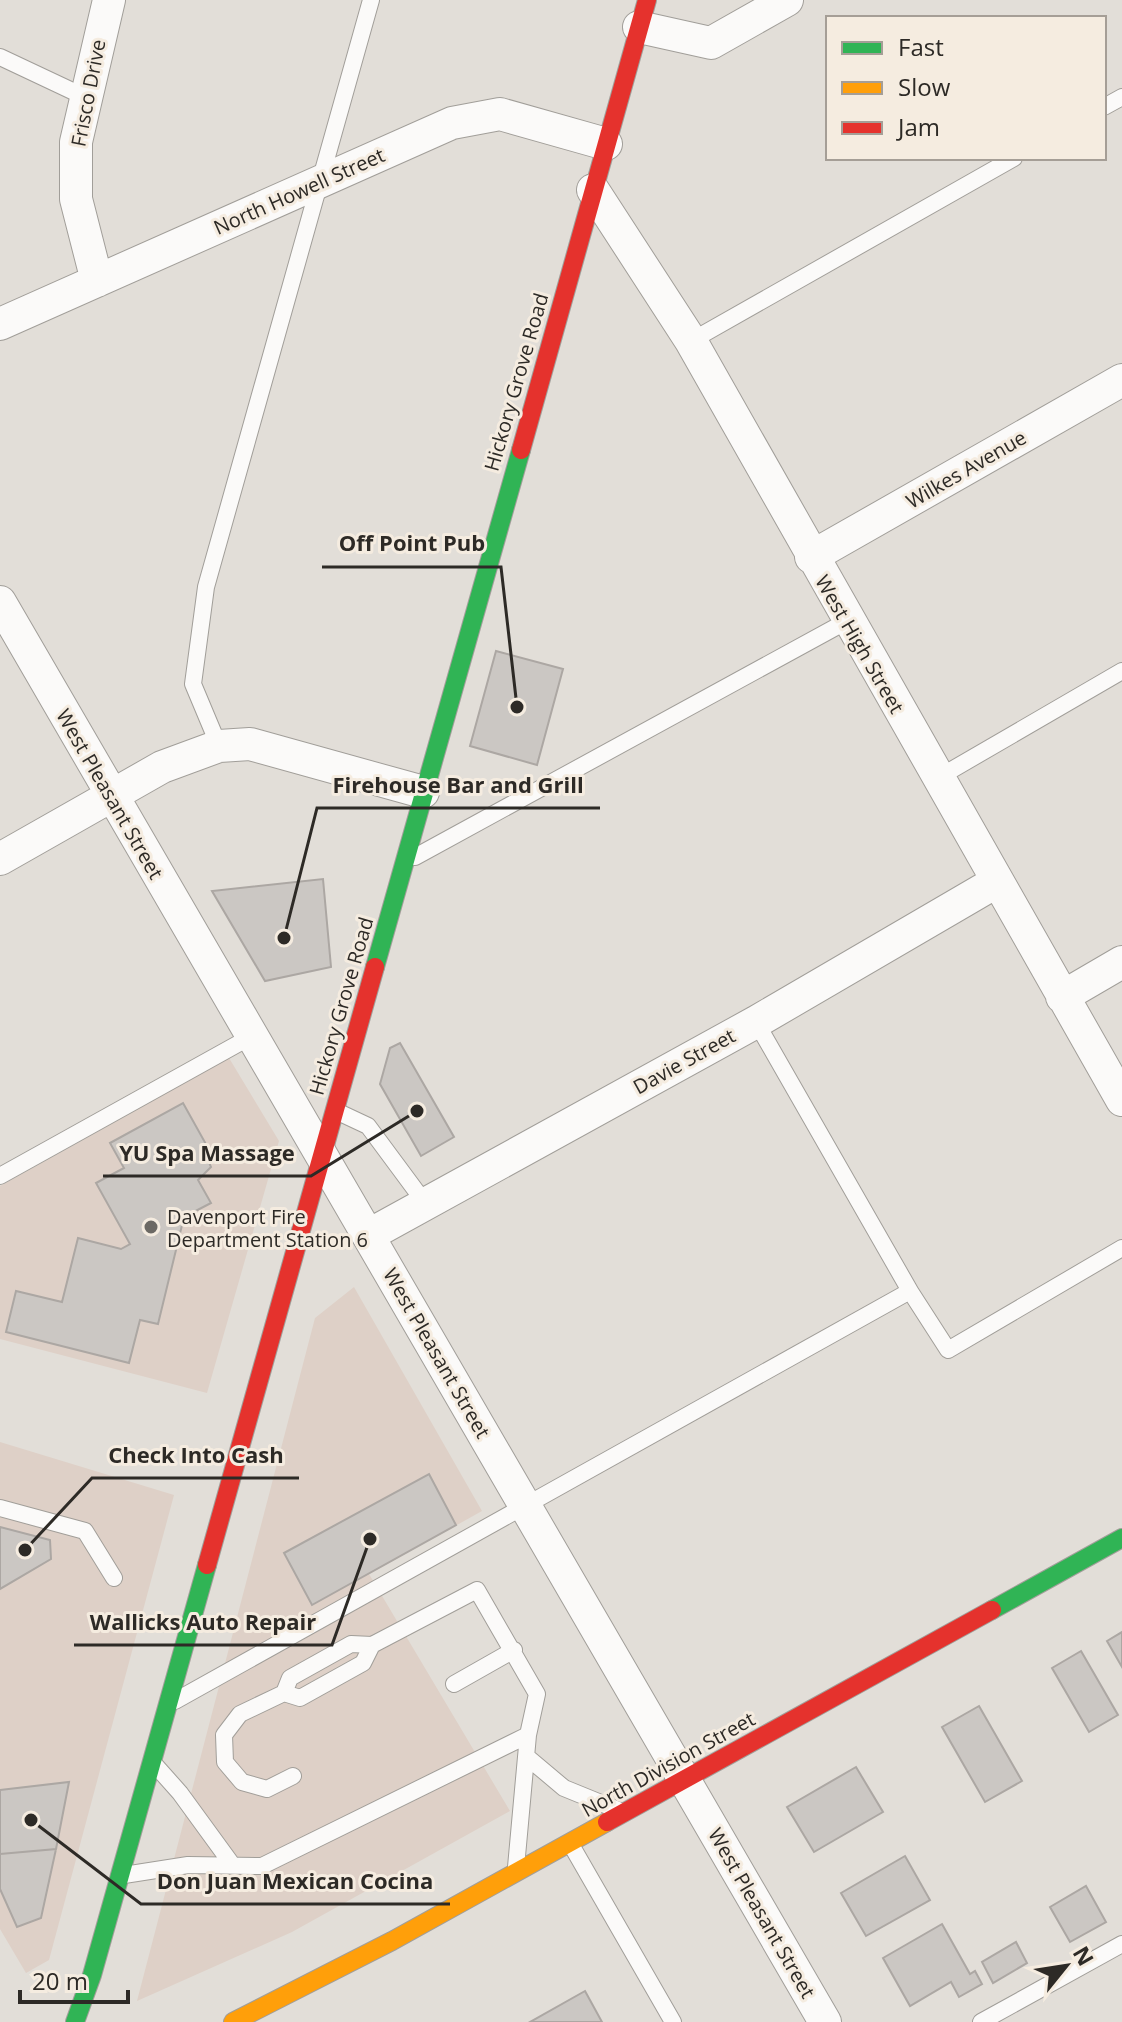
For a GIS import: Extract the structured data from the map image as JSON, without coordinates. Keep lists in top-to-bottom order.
{
  "streets": {
    "main road": ["Hickory Grove Road", "North Division Street"],
    "street": [
      "Frisco Drive",
      "North Howell Street",
      "Wilkes Avenue",
      "West High Street",
      "West Pleasant Street",
      "Davie Street"
    ]
  },
  "crossings": [
    ["Frisco Drive", "North Howell Street"],
    ["North Howell Street", "Hickory Grove Road"],
    ["Hickory Grove Road", "West High Street"],
    ["Hickory Grove Road", "West Pleasant Street"],
    ["Wilkes Avenue", "West High Street"],
    ["West High Street", "Davie Street"],
    ["West Pleasant Street", "Davie Street"],
    ["West Pleasant Street", "North Division Street"]
  ],
  "places": [
    "Off Point Pub",
    "Firehouse Bar and Grill",
    "YU Spa Massage",
    "Davenport Fire Department Station 6",
    "Wallicks Auto Repair",
    "Check Into Cash",
    "Don Juan Mexican Cocina"
  ],
  "legend": ["Fast", "Slow", "Jam"],
  "scale_bar": "20 m",
  "north": "top right"
}
